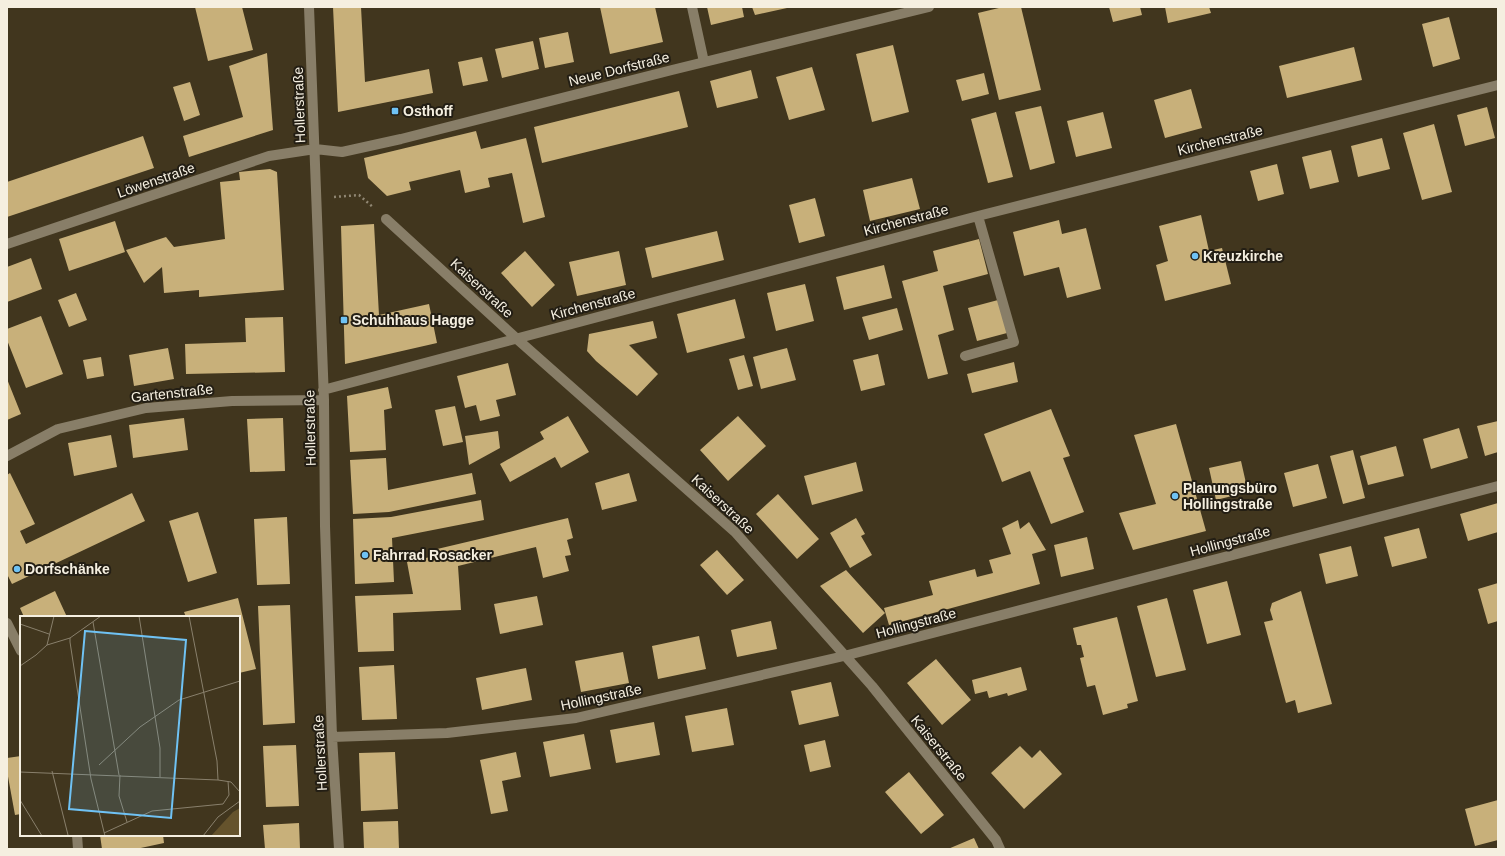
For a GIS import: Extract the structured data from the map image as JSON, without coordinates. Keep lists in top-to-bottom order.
{
  "streets": {
    "street": [
      "Neue Dorfstraße",
      "Hollerstraße",
      "Kirchenstraße",
      "Löwenstraße",
      "Kaiserstraße",
      "Gartenstraße",
      "Hollingstraße"
    ]
  },
  "crossings": [
    ["Neue Dorfstraße", "Hollerstraße"],
    ["Neue Dorfstraße", "Löwenstraße"],
    ["Hollerstraße", "Kirchenstraße"],
    ["Hollerstraße", "Löwenstraße"],
    ["Hollerstraße", "Gartenstraße"],
    ["Hollerstraße", "Hollingstraße"],
    ["Kirchenstraße", "Kaiserstraße"],
    ["Kirchenstraße", "Gartenstraße"],
    ["Kaiserstraße", "Hollingstraße"]
  ],
  "places": {
    "transit": ["Osthoff", "Schuhhaus Hagge"],
    "other": [
      "Kreuzkirche",
      "Planungsbüro Hollingstraße",
      "Fahrrad Rosacker",
      "Dorfschänke"
    ]
  }
}
